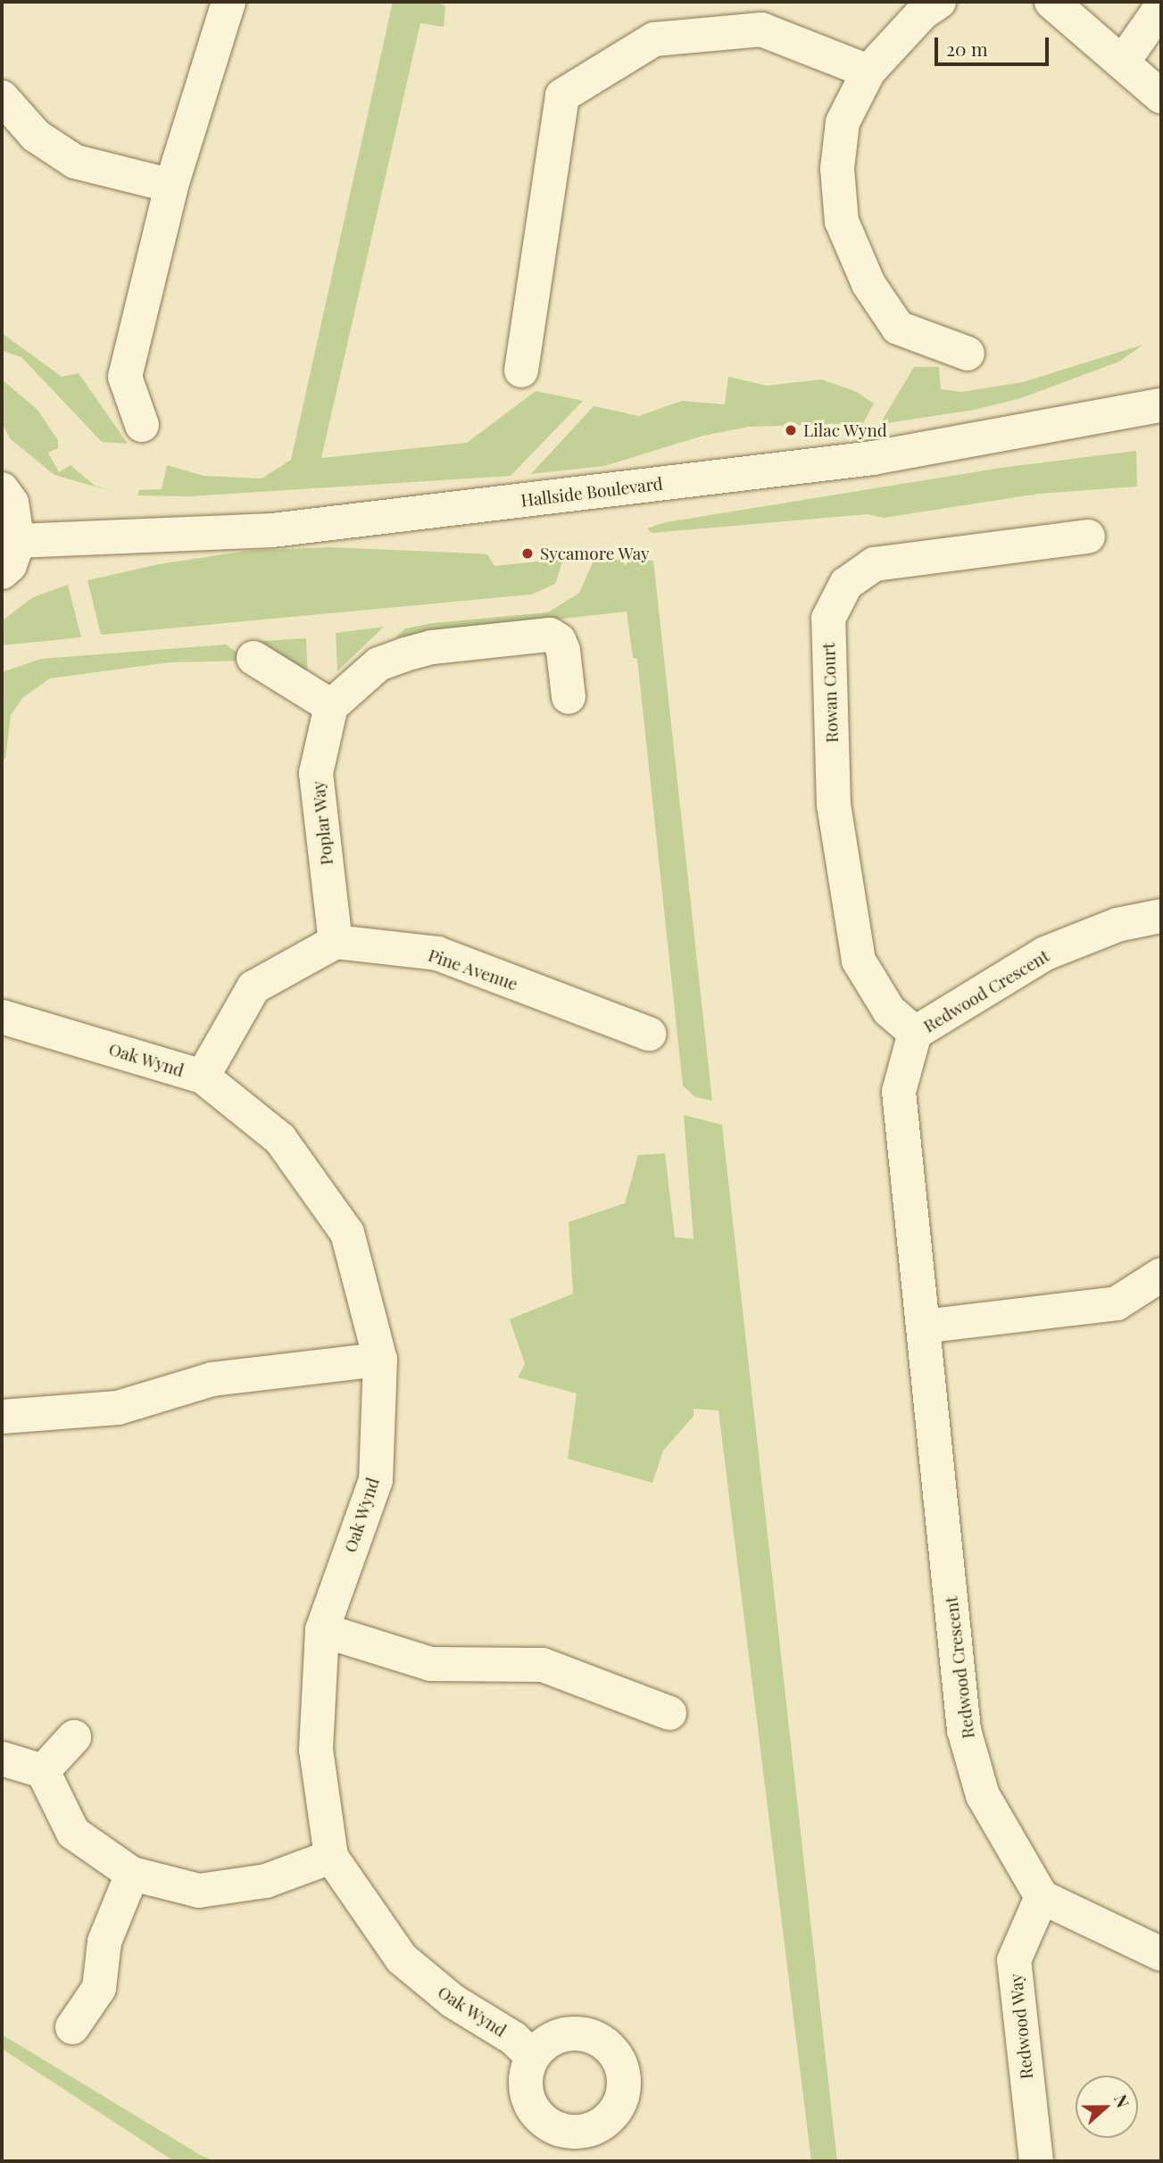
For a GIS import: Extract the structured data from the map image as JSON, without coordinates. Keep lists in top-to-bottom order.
{
  "streets": {
    "street": [
      "Hallside Boulevard",
      "Rowan Court",
      "Poplar Way",
      "Pine Avenue",
      "Redwood Crescent",
      "Oak Wynd",
      "Redwood Way"
    ]
  },
  "crossings": [
    ["Rowan Court", "Redwood Crescent"],
    ["Poplar Way", "Pine Avenue"],
    ["Redwood Crescent", "Redwood Way"]
  ],
  "places": ["Lilac Wynd", "Sycamore Way"],
  "scale_bar": "20 m",
  "north": "right"
}
